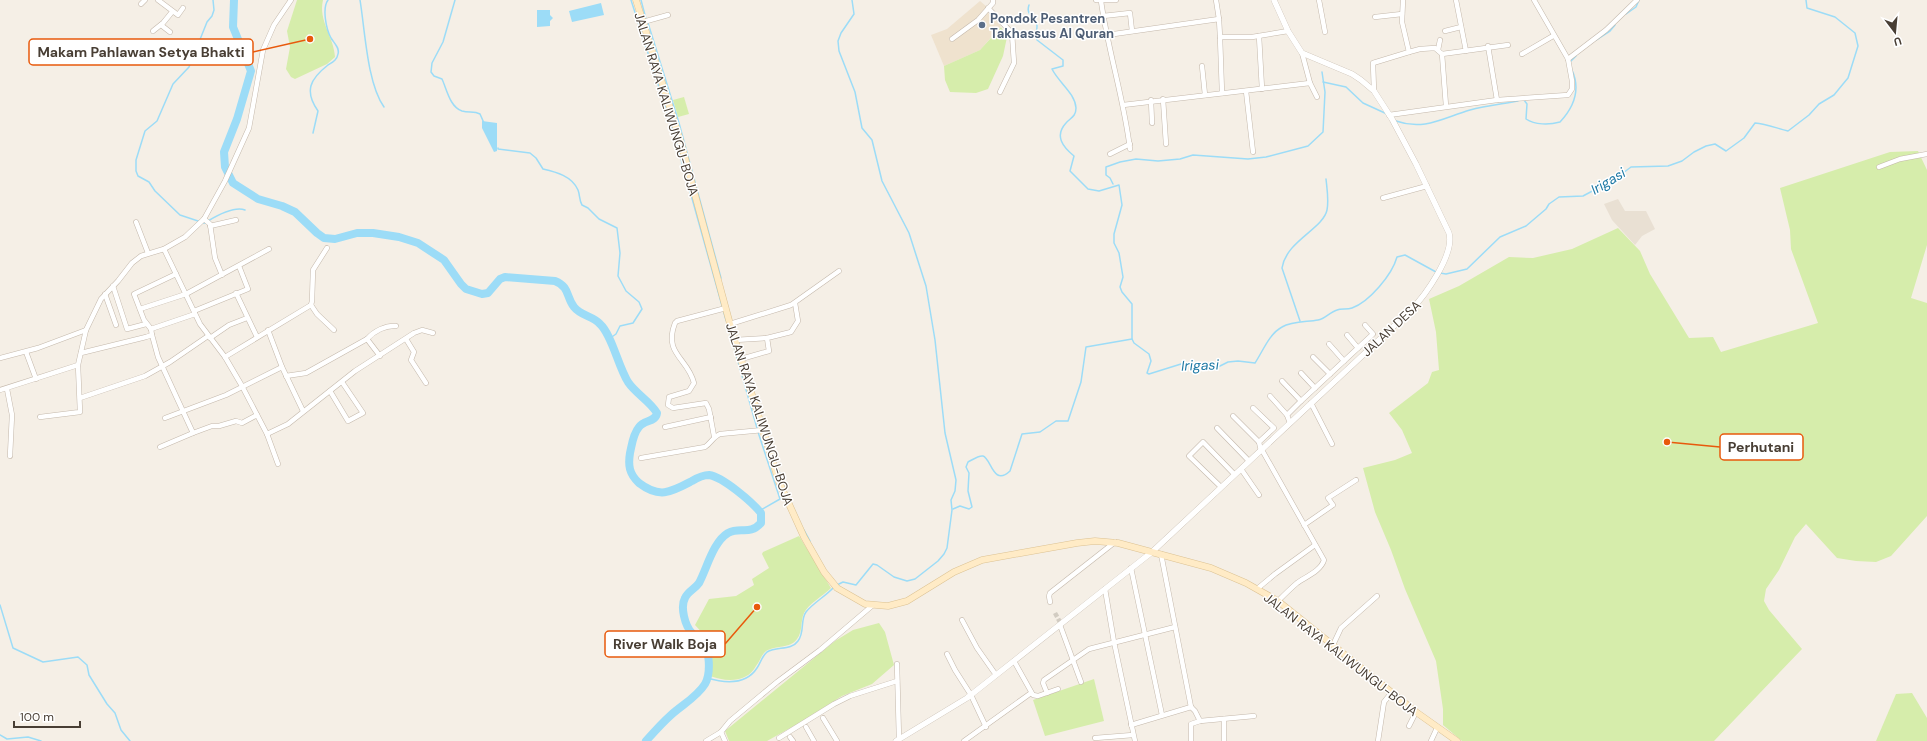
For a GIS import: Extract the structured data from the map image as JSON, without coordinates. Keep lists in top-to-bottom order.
{
  "streets": {
    "main road": ["JALAN RAYA KALIWUNGU-BOJA"],
    "street": ["JALAN DESA"]
  },
  "crossings": [
    ["JALAN RAYA KALIWUNGU-BOJA", "JALAN DESA"]
  ],
  "water": ["Irigasi"],
  "places": [
    "Pondok Pesantren Takhassus Al Quran",
    "Makam Pahlawan Setya Bhakti",
    "Perhutani",
    "River Walk Boja"
  ],
  "scale_bar": "100 m",
  "north": "bottom"
}
